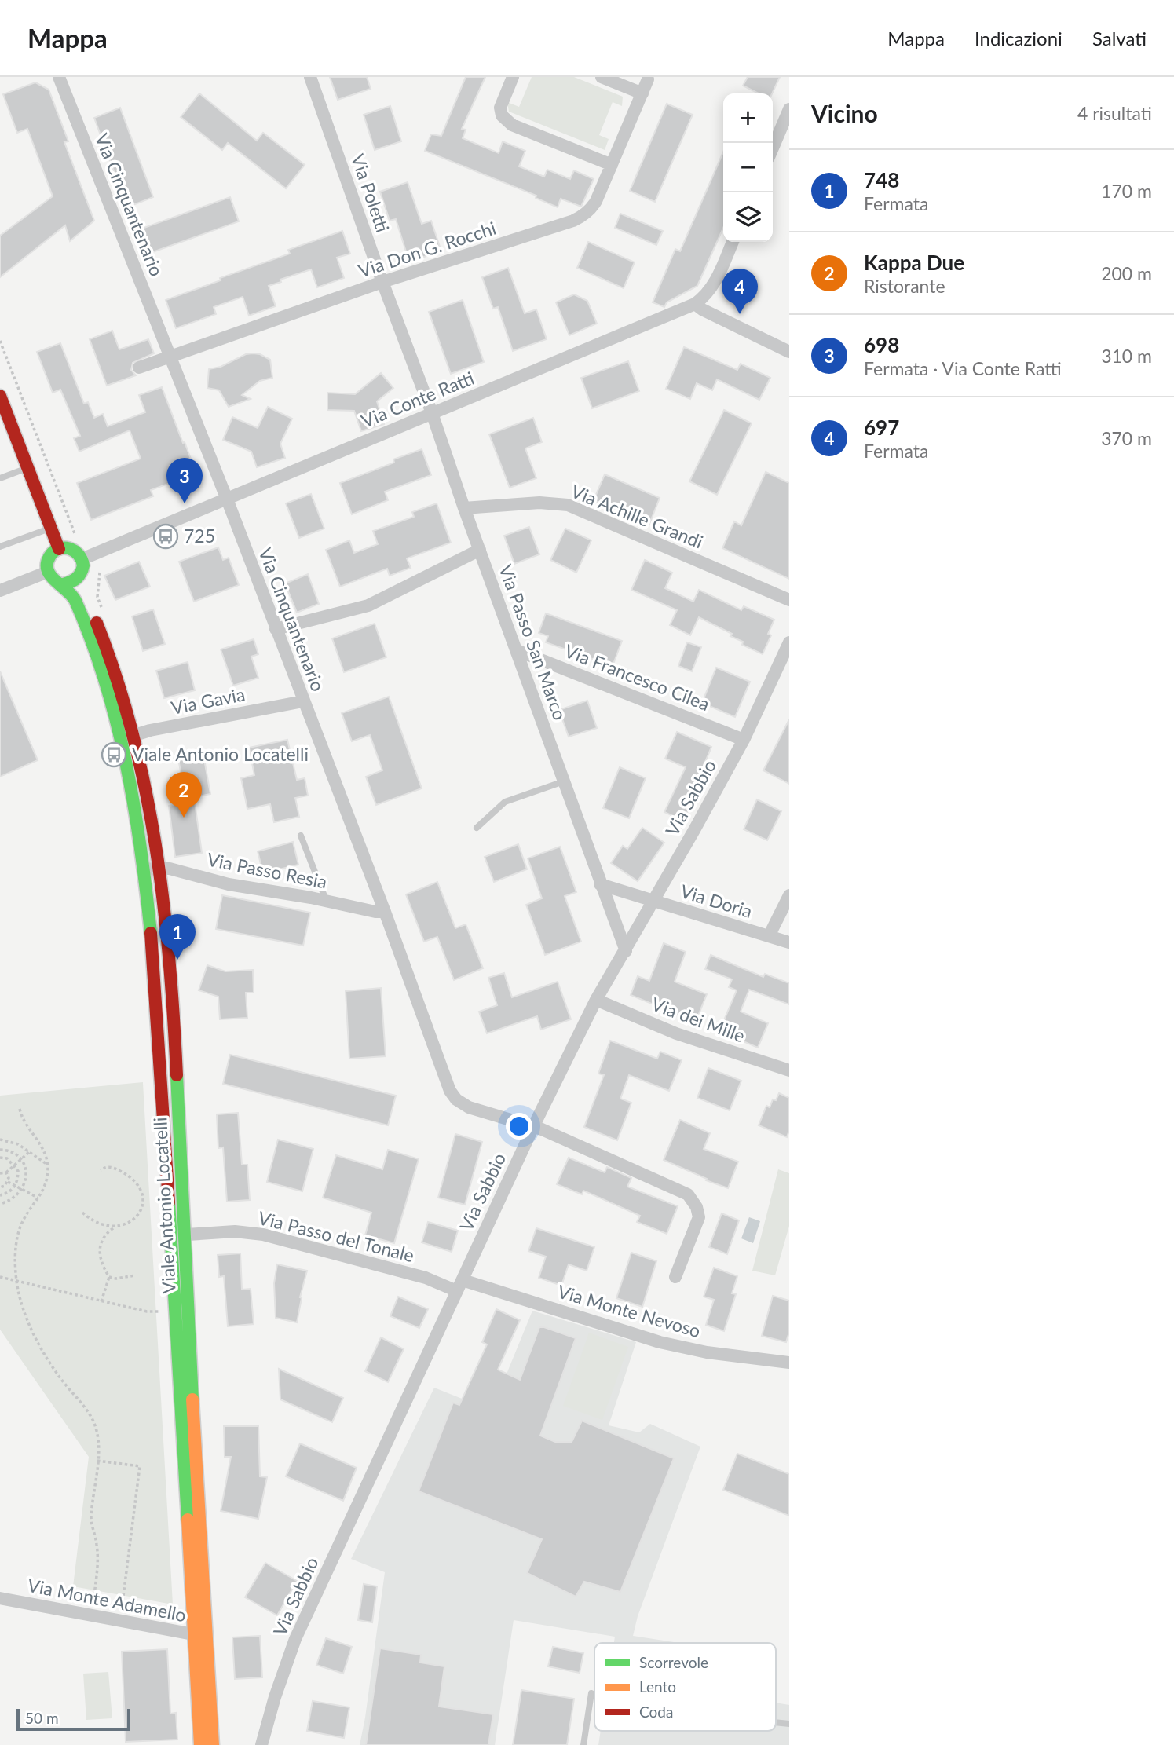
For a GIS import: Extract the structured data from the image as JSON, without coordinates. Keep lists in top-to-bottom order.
{
  "streets": {
    "street": [
      "Via Poletti",
      "Via Cinquantenario",
      "Via Don G. Rocchi",
      "Via Conte Ratti",
      "Via Achille Grandi",
      "Via Passo San Marco",
      "Via Francesco Cilea",
      "Via Gavia",
      "Via Sabbio",
      "Via Passo Resia",
      "Via Doria",
      "Via dei Mille",
      "Viale Antonio Locatelli",
      "Via Passo del Tonale",
      "Via Monte Nevoso",
      "Via Monte Adamello"
    ]
  },
  "crossings": [
    ["Via Poletti", "Via Don G. Rocchi"],
    ["Via Poletti", "Via Conte Ratti"],
    ["Via Poletti", "Via Passo San Marco"],
    ["Via Cinquantenario", "Via Don G. Rocchi"],
    ["Via Cinquantenario", "Via Conte Ratti"],
    ["Via Cinquantenario", "Via Gavia"],
    ["Via Cinquantenario", "Via Sabbio"],
    ["Via Cinquantenario", "Via Passo Resia"],
    ["Via Conte Ratti", "Via Passo San Marco"],
    ["Via Conte Ratti", "Viale Antonio Locatelli"],
    ["Via Achille Grandi", "Via Passo San Marco"],
    ["Via Passo San Marco", "Via Francesco Cilea"],
    ["Via Passo San Marco", "Via Sabbio"],
    ["Via Francesco Cilea", "Via Sabbio"],
    ["Via Gavia", "Viale Antonio Locatelli"],
    ["Via Sabbio", "Via Doria"],
    ["Via Sabbio", "Via dei Mille"],
    ["Via Sabbio", "Via Passo del Tonale"],
    ["Via Sabbio", "Via Monte Nevoso"],
    ["Via Passo Resia", "Viale Antonio Locatelli"],
    ["Viale Antonio Locatelli", "Via Passo del Tonale"],
    ["Viale Antonio Locatelli", "Via Monte Adamello"],
    ["Via Passo del Tonale", "Via Monte Nevoso"]
  ],
  "places": {
    "bus stop": ["725", "Viale Antonio Locatelli"]
  },
  "legend": ["Scorrevole", "Lento", "Coda"],
  "scale_bar": "50 m",
  "page": {
    "header": "Mappa",
    "nav": ["Mappa", "Indicazioni", "Salvati"],
    "heading": ["Vicino", "4 risultati"],
    "map_buttons": ["+", "−"],
    "list": [
      {
        "mark": "1",
        "name": "748",
        "note": "Fermata",
        "value": "170 m"
      },
      {
        "mark": "2",
        "name": "Kappa Due",
        "note": "Ristorante",
        "value": "200 m"
      },
      {
        "mark": "3",
        "name": "698",
        "note": "Fermata · Via Conte Ratti",
        "value": "310 m"
      },
      {
        "mark": "4",
        "name": "697",
        "note": "Fermata",
        "value": "370 m"
      }
    ],
    "pins": [
      "4",
      "3",
      "2",
      "1"
    ],
    "scale": "50 m"
  }
}
